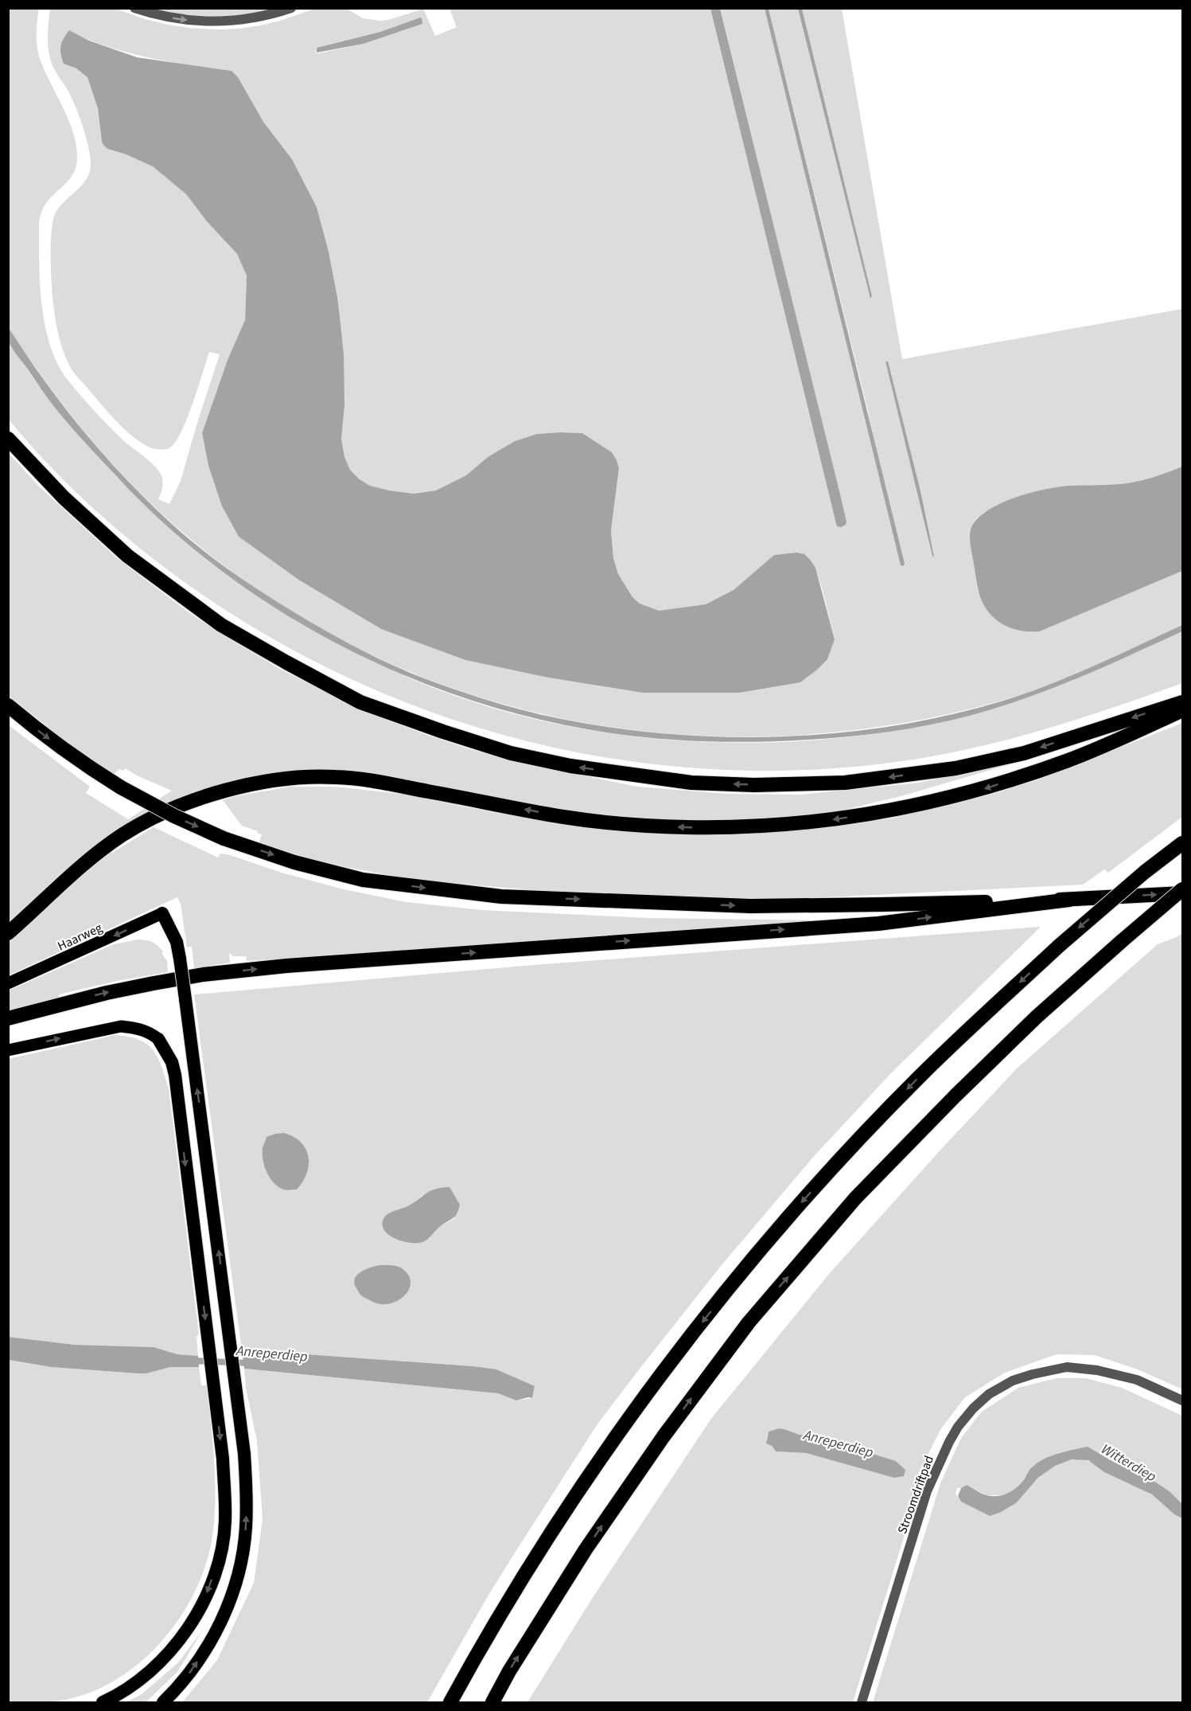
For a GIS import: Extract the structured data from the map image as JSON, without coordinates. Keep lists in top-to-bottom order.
{
  "streets": {
    "main road": ["Haarweg"],
    "street": ["Stroomdriftpad"]
  },
  "water": ["Anreperdiep", "Witterdiep"]
}
